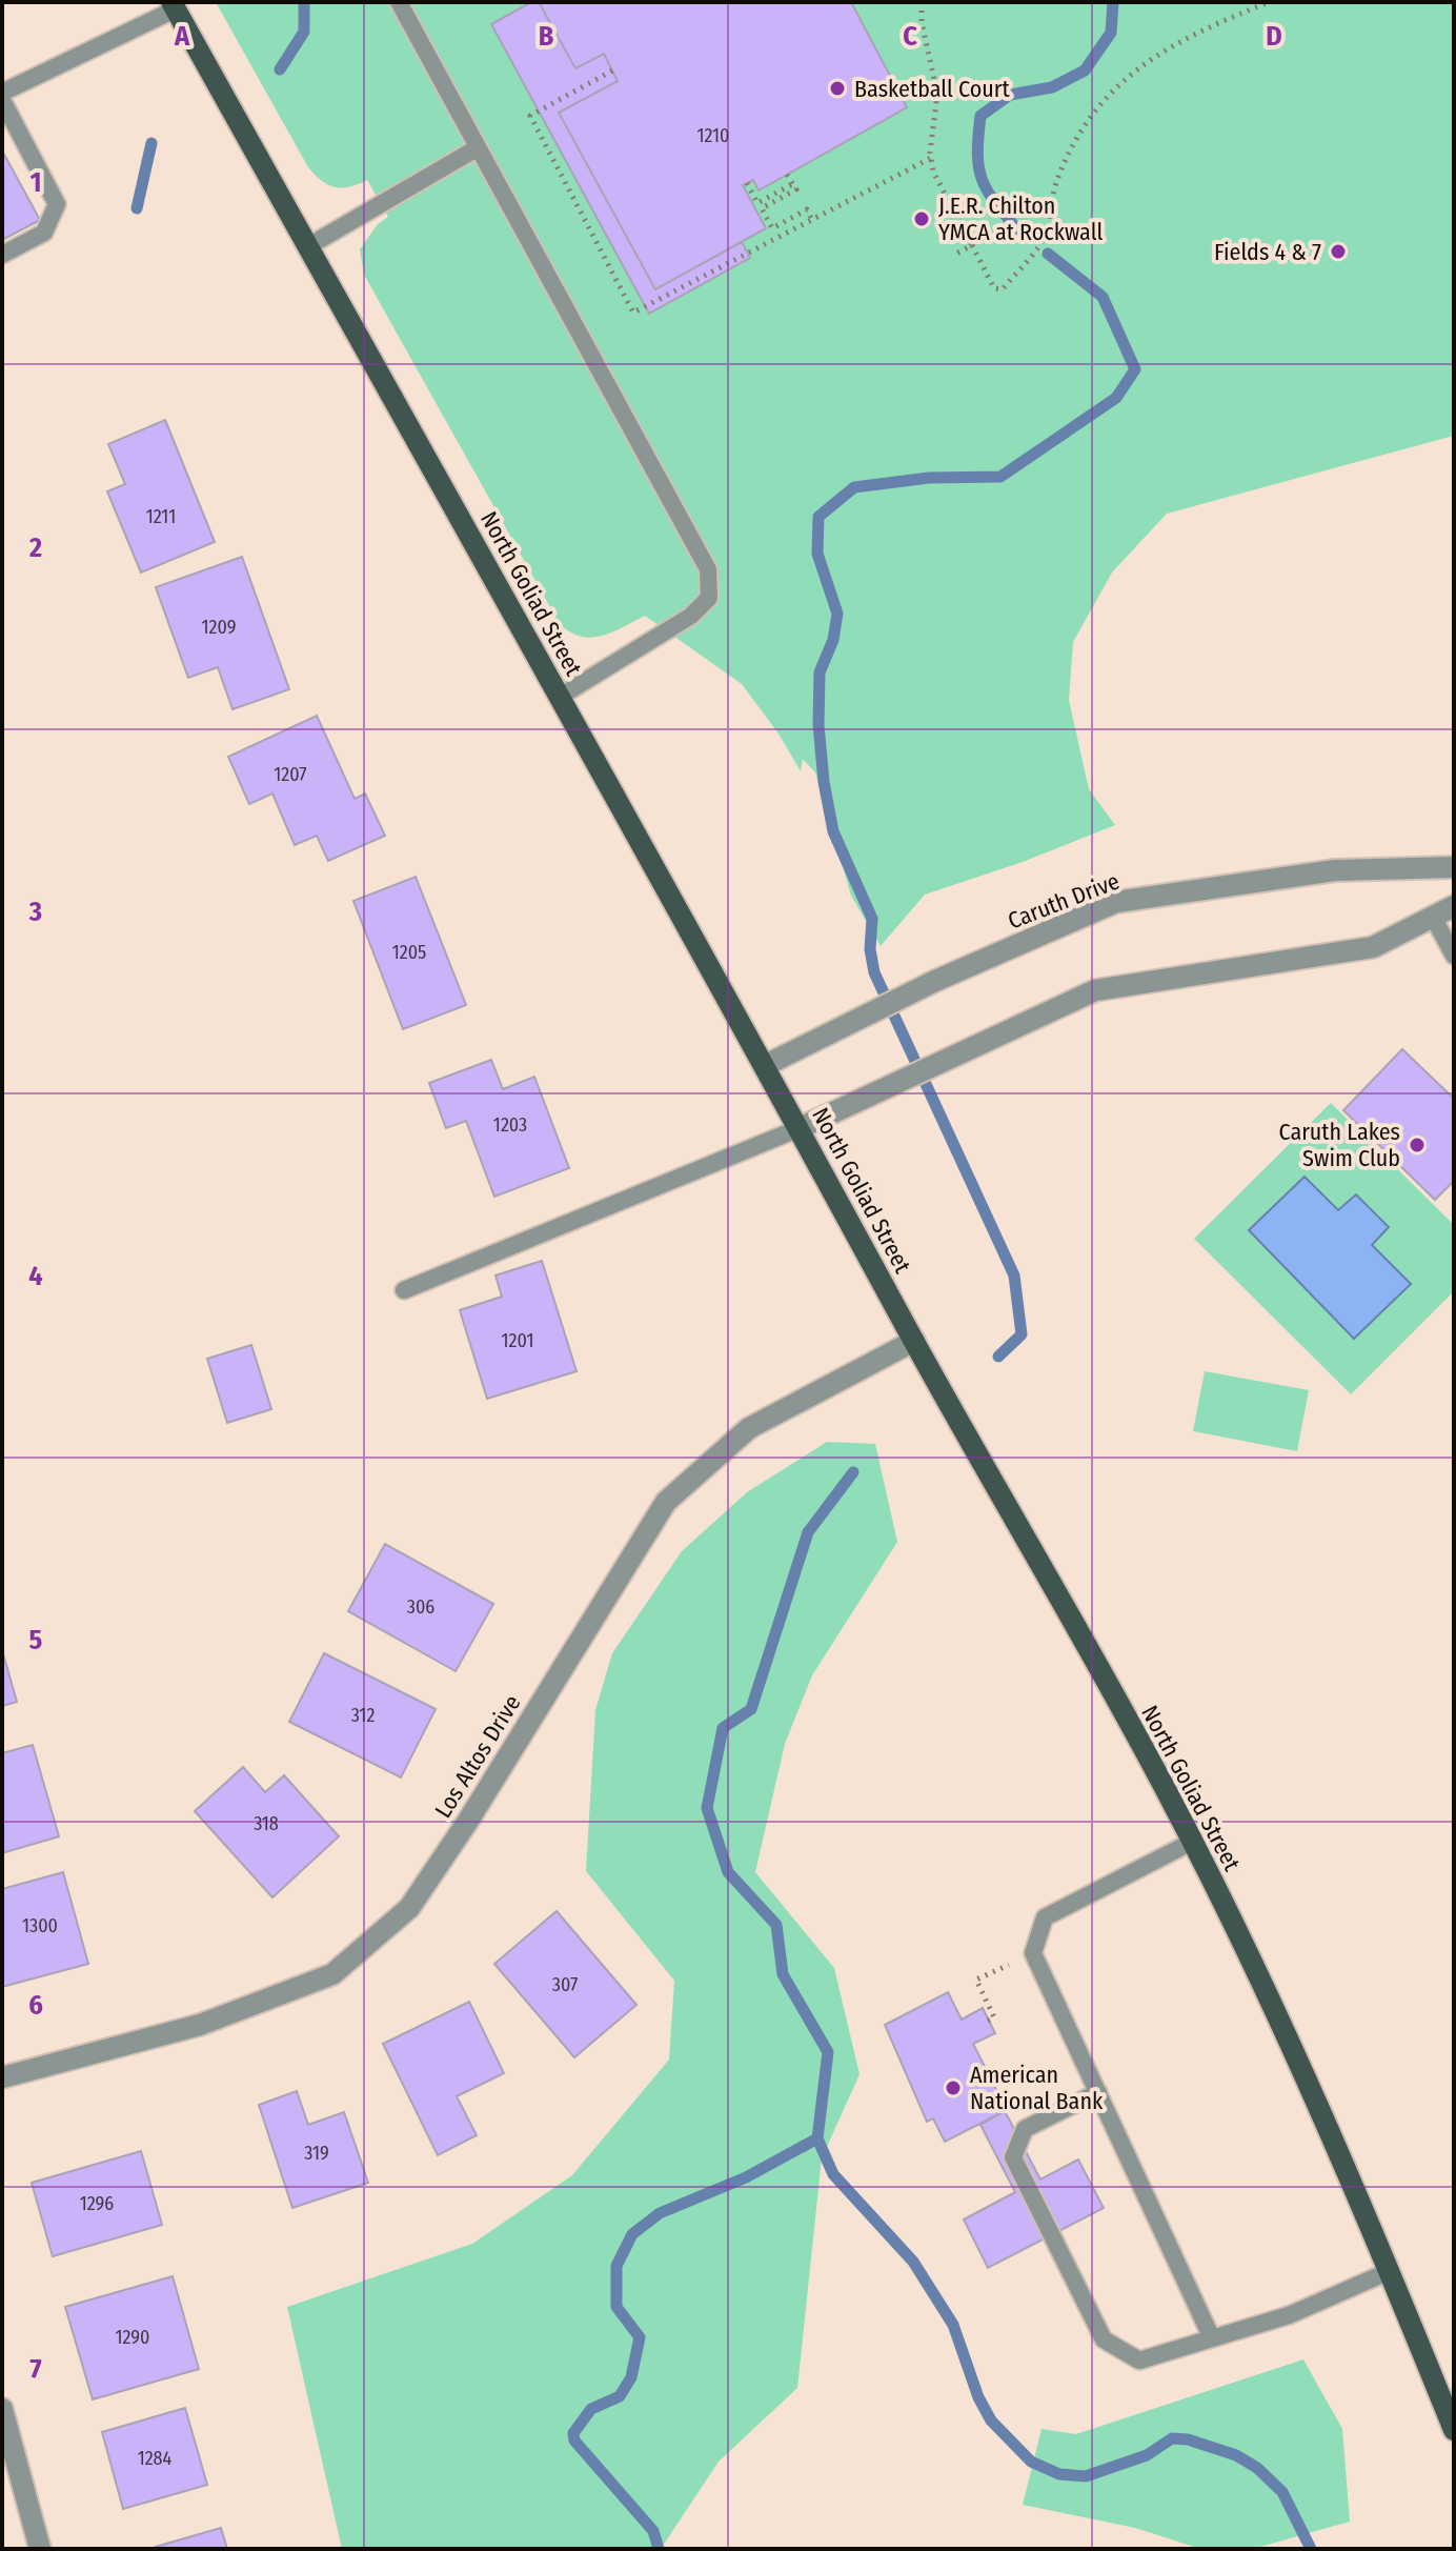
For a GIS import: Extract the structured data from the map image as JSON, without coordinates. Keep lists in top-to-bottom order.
{
  "streets": {
    "main road": ["North Goliad Street"],
    "street": ["Caruth Drive", "Los Altos Drive"]
  },
  "crossings": [
    ["North Goliad Street", "Caruth Drive"],
    ["North Goliad Street", "Los Altos Drive"]
  ],
  "places": [
    "Basketball Court",
    "J.E.R. Chilton YMCA at Rockwall",
    "Fields 4 & 7",
    "Caruth Lakes Swim Club",
    "American National Bank"
  ],
  "house_numbers": [
    "1210",
    "1211",
    "1209",
    "1207",
    "1205",
    "1203",
    "1201",
    "306",
    "312",
    "318",
    "1300",
    "307",
    "319",
    "1296",
    "1290",
    "1284"
  ],
  "grid": {
    "columns": [
      "A",
      "B",
      "C",
      "D"
    ],
    "rows": [
      "1",
      "2",
      "3",
      "4",
      "5",
      "6",
      "7"
    ]
  }
}
